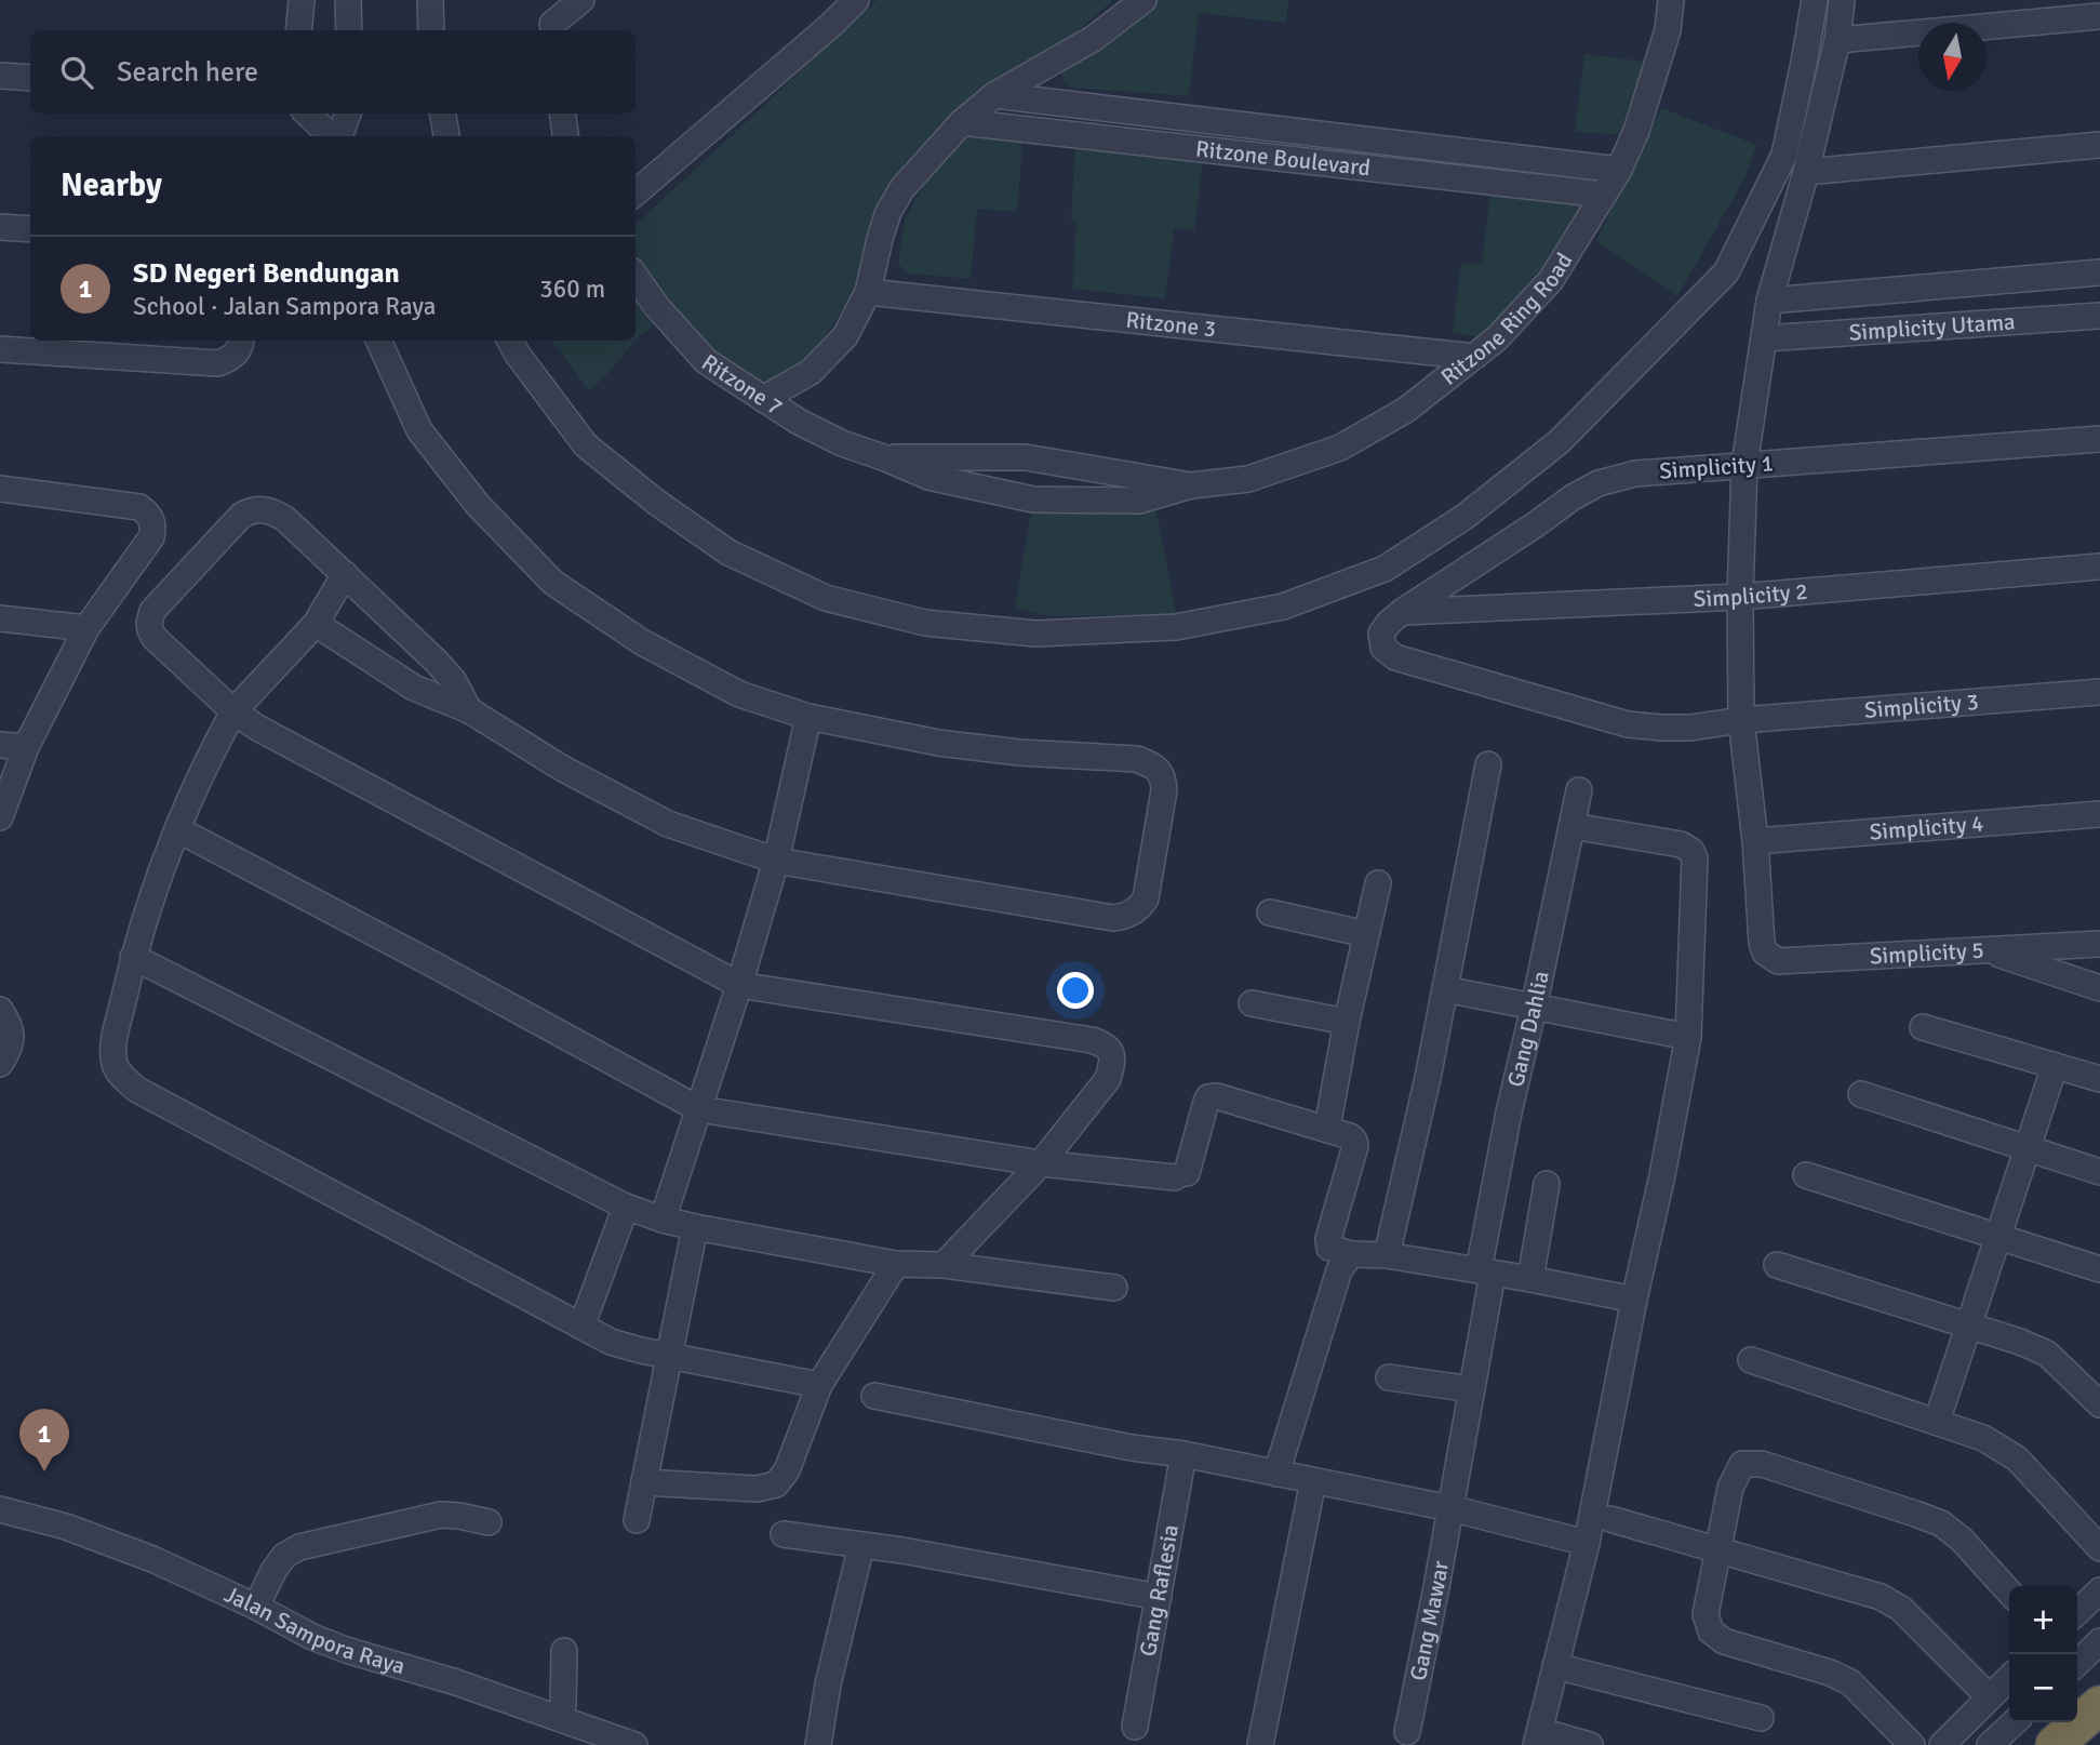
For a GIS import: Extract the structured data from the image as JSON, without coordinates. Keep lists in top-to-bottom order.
{
  "streets": {
    "street": [
      "Ritzone Boulevard",
      "Ritzone Ring Road",
      "Ritzone 3",
      "Simplicity Utama",
      "Ritzone 7",
      "Simplicity 1",
      "Simplicity 2",
      "Simplicity 3",
      "Simplicity 4",
      "Simplicity 5",
      "Gang Dahlia",
      "Gang Raflesia",
      "Gang Mawar",
      "Jalan Sampora Raya"
    ]
  },
  "crossings": [
    ["Ritzone Boulevard", "Ritzone Ring Road"],
    ["Ritzone Ring Road", "Ritzone 3"],
    ["Simplicity 1", "Simplicity 2"],
    ["Simplicity 1", "Simplicity 3"],
    ["Simplicity 4", "Simplicity 5"],
    ["Gang Dahlia", "Gang Mawar"]
  ],
  "north": "bottom",
  "page": {
    "search": "Search here",
    "heading": "Nearby",
    "list": [
      {
        "mark": "1",
        "name": "SD Negeri Bendungan",
        "note": "School · Jalan Sampora Raya",
        "value": "360 m"
      }
    ],
    "pins": "1",
    "map_buttons": ["+", "−"]
  }
}
